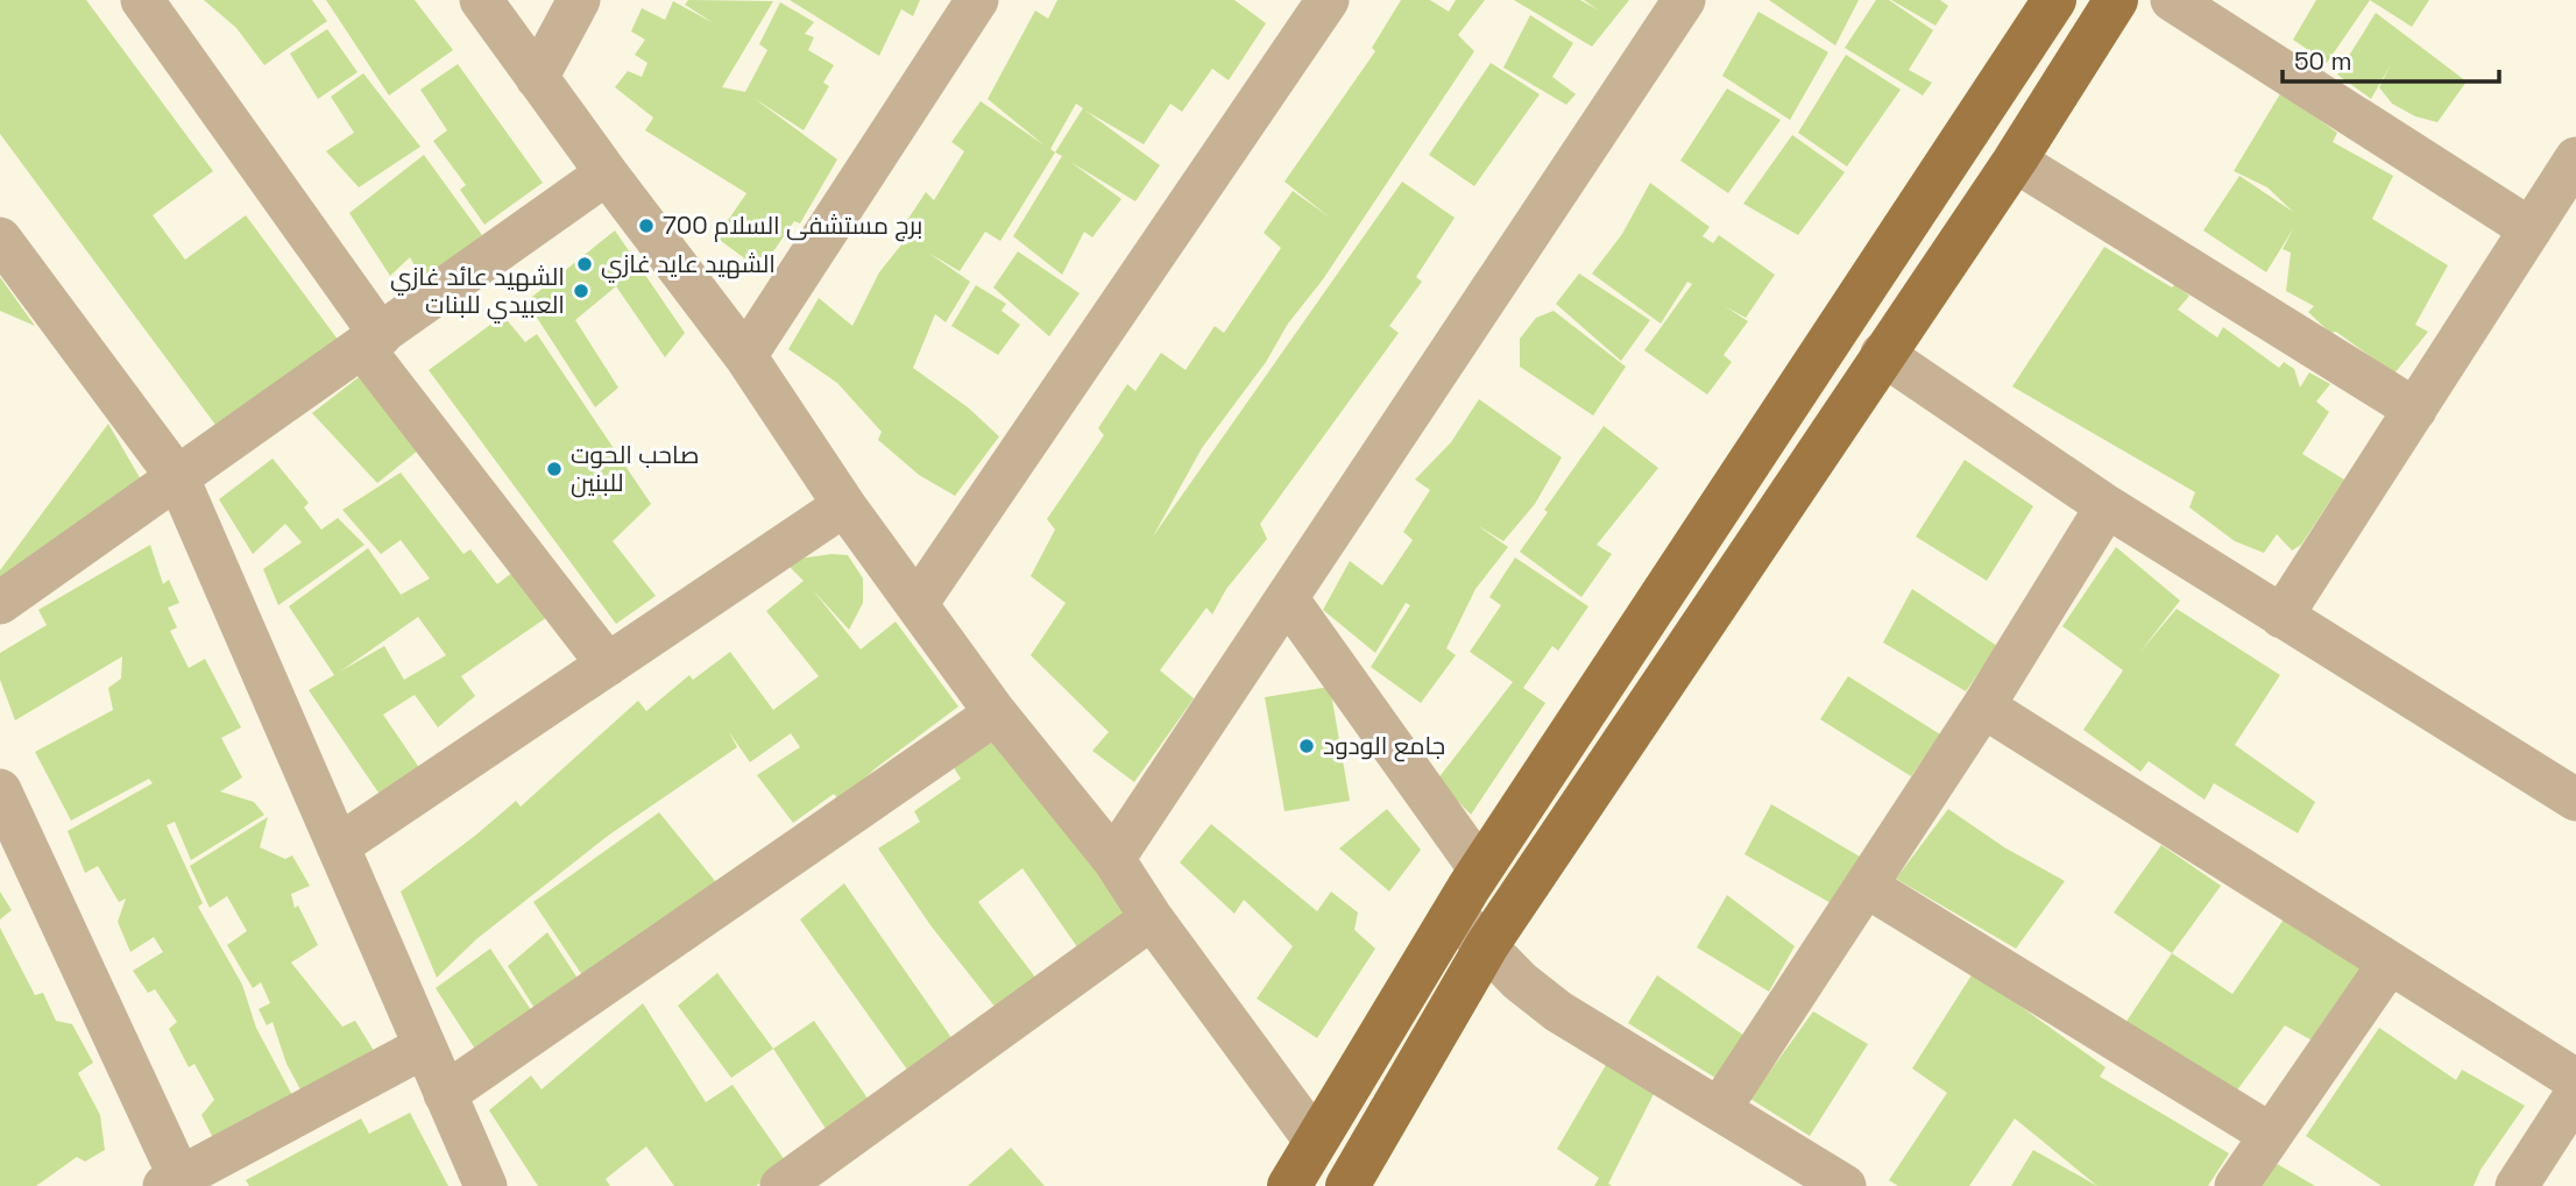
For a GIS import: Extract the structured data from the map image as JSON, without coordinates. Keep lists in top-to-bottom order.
{
  "places": [
    "برج مستشفى السلام 700",
    "الشهيد عايد غازي",
    "الشهيد عائد غازي العبيدي للبنات",
    "صاحب الحوت للبنين",
    "جامع الودود"
  ],
  "scale_bar": "50 m"
}
